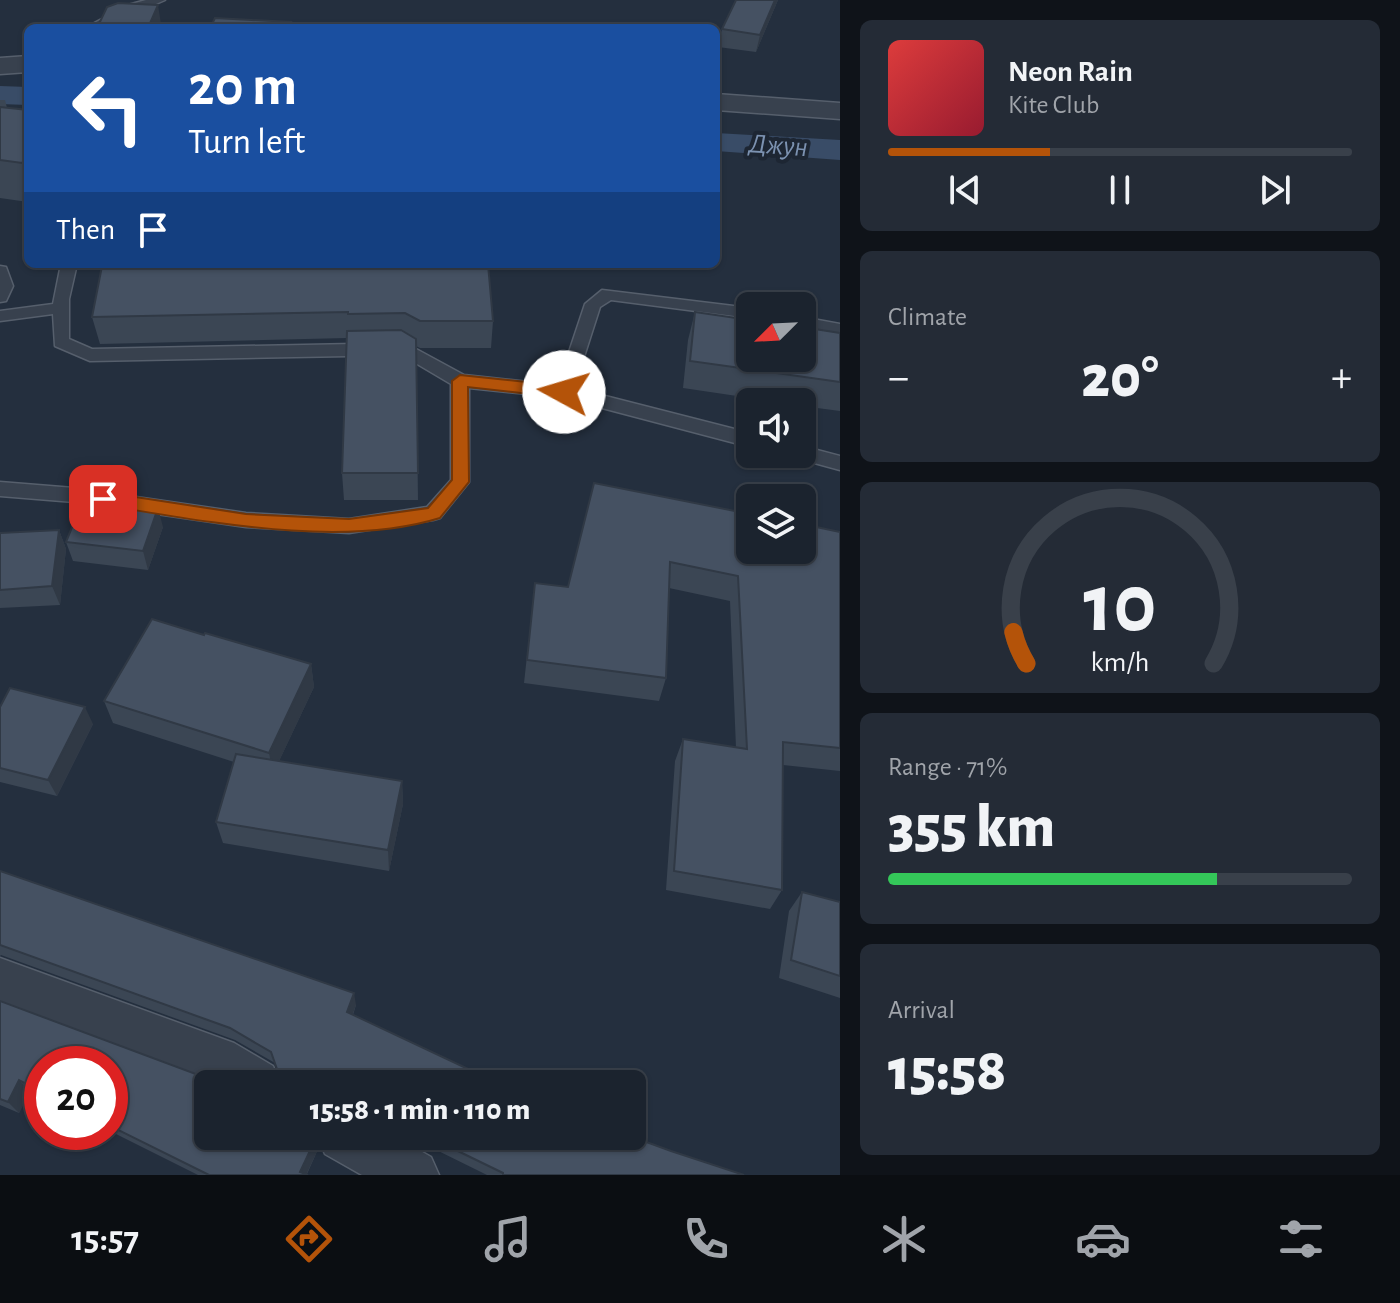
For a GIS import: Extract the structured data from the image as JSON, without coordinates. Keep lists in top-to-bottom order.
{
  "water": ["Джун"],
  "north": "bottom left",
  "page": {
    "turn": ["20 m", "Turn left"],
    "song": ["Neon Rain", "Kite Club"],
    "then": "Then",
    "tile": [
      "Climate",
      ["Range · 71%", "355 km"],
      ["Arrival", "15:58"]
    ],
    "heat": ["−", "20°", "+"],
    "limit": "20",
    "trip": "15:58 · 1 min · 110 m",
    "tabs": "15:57",
    "gauge": ["10", "km/h"]
  }
}
